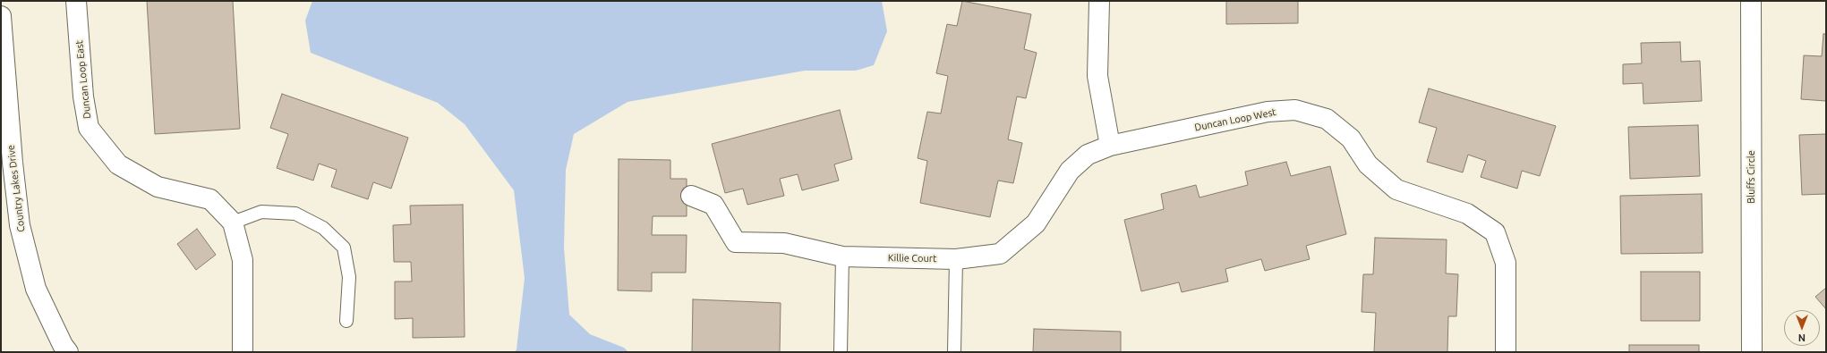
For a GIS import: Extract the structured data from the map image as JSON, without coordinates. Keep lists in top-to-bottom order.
{
  "streets": {
    "street": [
      "Duncan Loop East",
      "Duncan Loop West",
      "Bluffs Circle",
      "Country Lakes Drive",
      "Killie Court"
    ]
  },
  "crossings": [
    ["Duncan Loop West", "Killie Court"]
  ],
  "north": "bottom"
}
